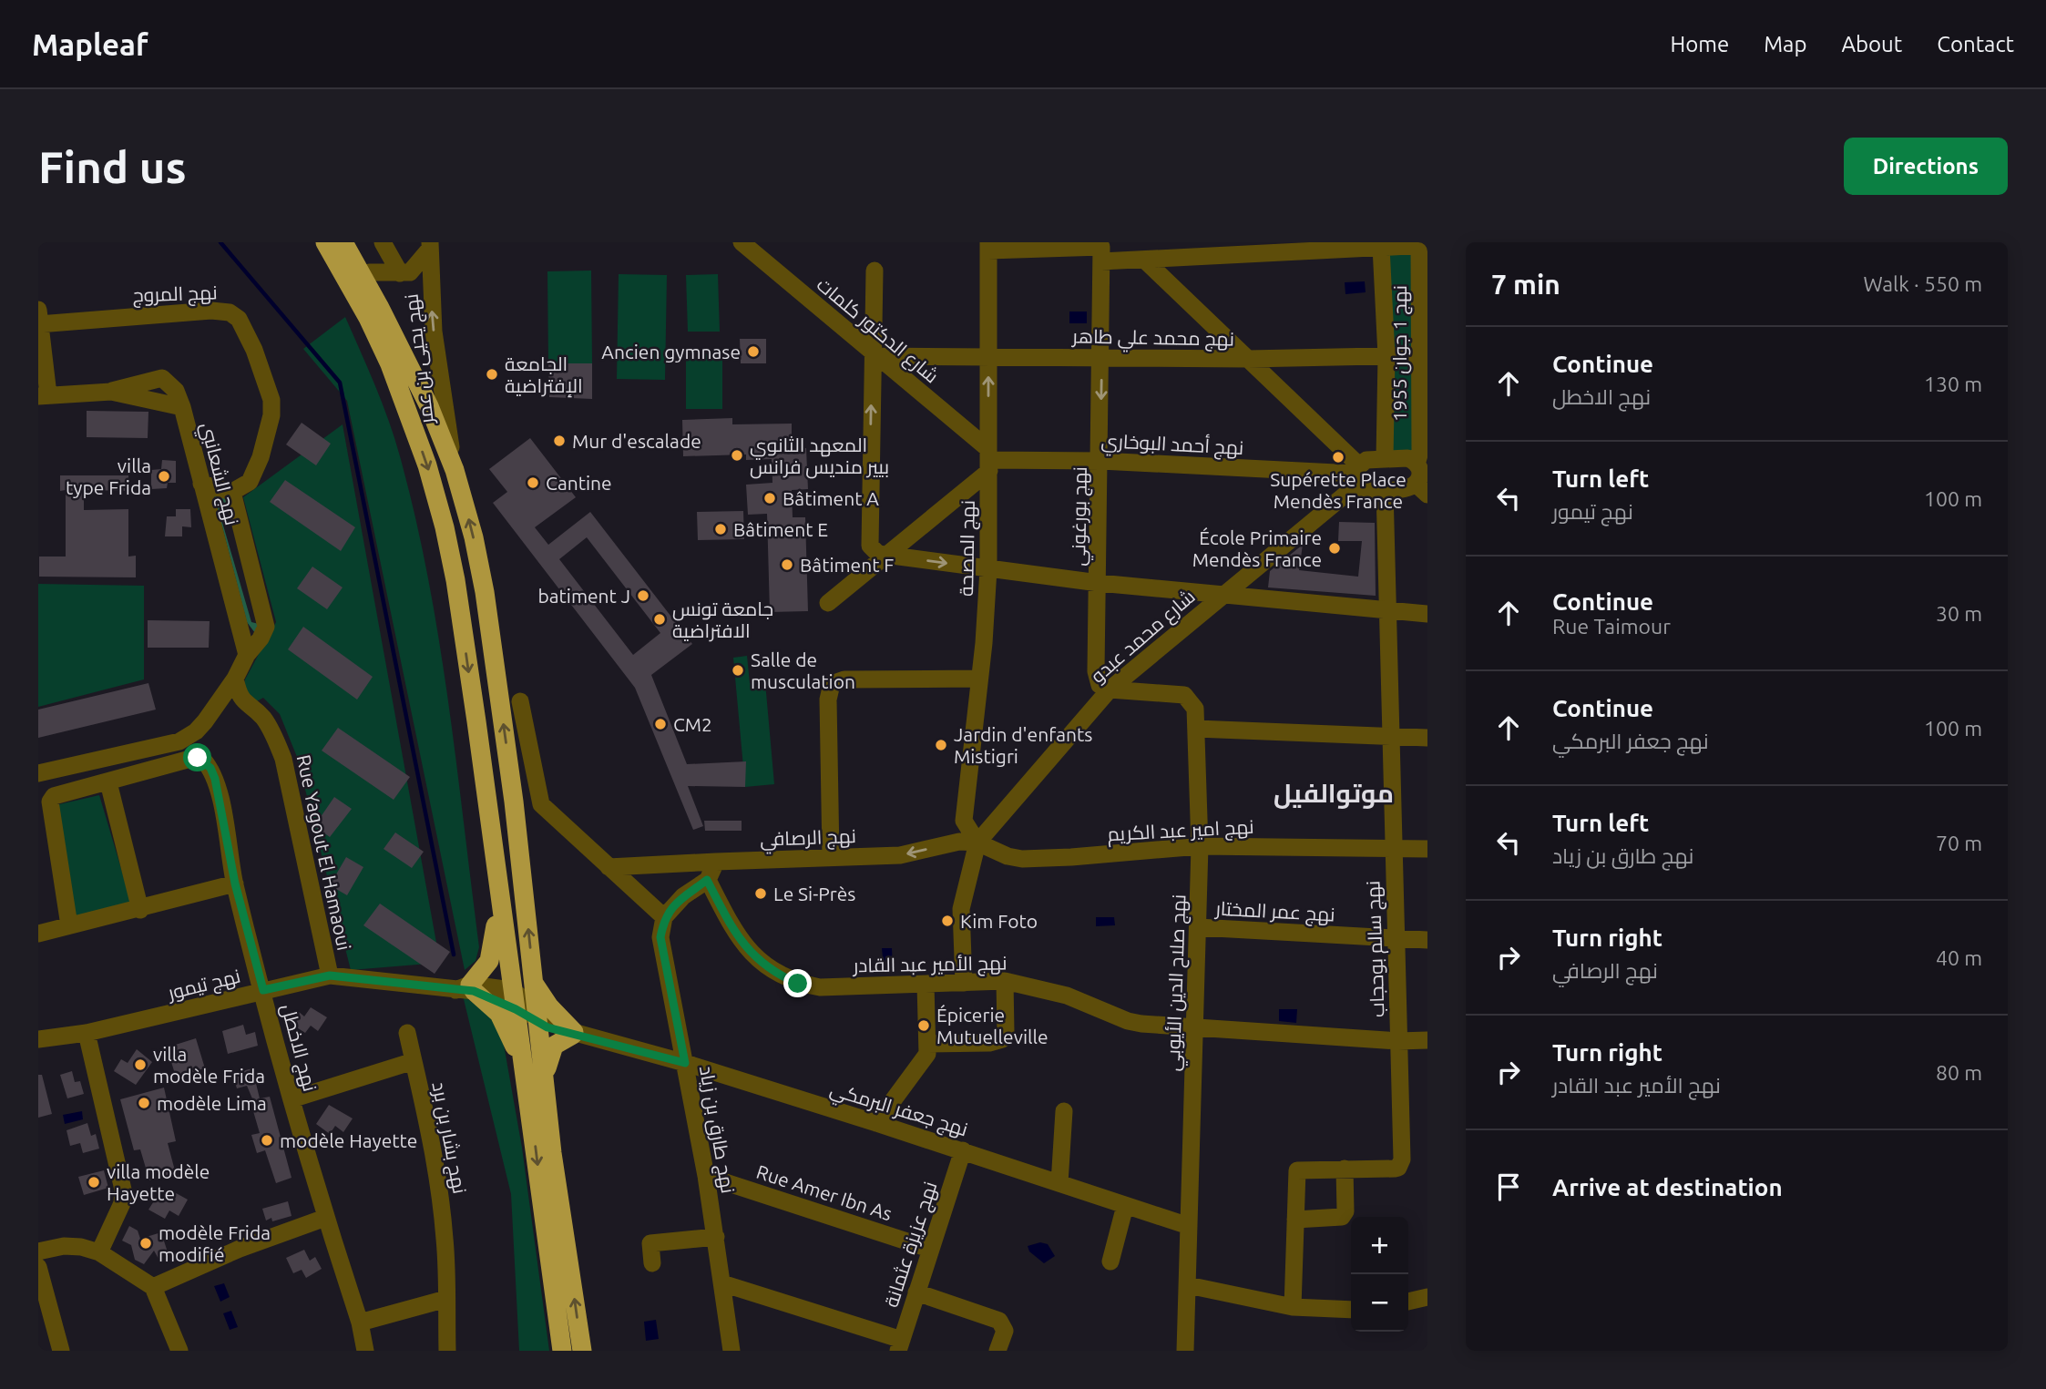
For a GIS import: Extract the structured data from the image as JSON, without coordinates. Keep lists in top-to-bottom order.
{
  "streets": {
    "street": [
      "نهج المروج",
      "شارع الدكتور كلمات",
      "نهج محمد علي طاهر",
      "نهج 1 جوان 1955",
      "نهج يحيى بن عمر",
      "نهج أحمد البوخاري",
      "نهج الشعانبي",
      "نهج بورغوني",
      "نهج المصحة",
      "شارع محمد عبدو",
      "نهج امير عبد الكريم",
      "نهج الرصافي",
      "Rue Yagout El Hamaoui",
      "نهج عمر المختار",
      "نهج سالم بوحجاب",
      "نهج الأمير عبد القادر",
      "نهج صلاح الدين الأيوبي",
      "نهج تيمور",
      "نهج الاخطل",
      "نهج جعفر البرمكي",
      "نهج طارق بن زياد",
      "نهج بشار بن برد",
      "Rue Amer Ibn As",
      "نهج عزيزة عثمانة"
    ]
  },
  "crossings": [
    ["شارع الدكتور كلمات", "نهج محمد علي طاهر"],
    ["شارع الدكتور كلمات", "نهج أحمد البوخاري"],
    ["شارع الدكتور كلمات", "نهج المصحة"],
    ["نهج محمد علي طاهر", "نهج 1 جوان 1955"],
    ["نهج محمد علي طاهر", "نهج بورغوني"],
    ["نهج محمد علي طاهر", "نهج المصحة"],
    ["نهج أحمد البوخاري", "نهج بورغوني"],
    ["نهج أحمد البوخاري", "نهج المصحة"],
    ["نهج أحمد البوخاري", "شارع محمد عبدو"],
    ["نهج بورغوني", "شارع محمد عبدو"],
    ["نهج بورغوني", "نهج صلاح الدين الأيوبي"],
    ["نهج المصحة", "شارع محمد عبدو"],
    ["نهج المصحة", "نهج امير عبد الكريم"],
    ["نهج المصحة", "نهج الرصافي"],
    ["شارع محمد عبدو", "نهج امير عبد الكريم"],
    ["شارع محمد عبدو", "نهج الرصافي"],
    ["شارع محمد عبدو", "نهج صلاح الدين الأيوبي"],
    ["نهج امير عبد الكريم", "نهج الرصافي"],
    ["نهج امير عبد الكريم", "نهج سالم بوحجاب"],
    ["نهج امير عبد الكريم", "نهج صلاح الدين الأيوبي"],
    ["Rue Yagout El Hamaoui", "نهج تيمور"],
    ["نهج عمر المختار", "نهج سالم بوحجاب"],
    ["نهج عمر المختار", "نهج صلاح الدين الأيوبي"],
    ["نهج سالم بوحجاب", "نهج الأمير عبد القادر"],
    ["نهج الأمير عبد القادر", "نهج صلاح الدين الأيوبي"],
    ["نهج صلاح الدين الأيوبي", "نهج جعفر البرمكي"],
    ["نهج تيمور", "نهج الاخطل"],
    ["نهج تيمور", "نهج جعفر البرمكي"],
    ["نهج الاخطل", "نهج بشار بن برد"],
    ["نهج جعفر البرمكي", "نهج طارق بن زياد"],
    ["نهج جعفر البرمكي", "نهج عزيزة عثمانة"],
    ["نهج طارق بن زياد", "Rue Amer Ibn As"],
    ["Rue Amer Ibn As", "نهج عزيزة عثمانة"]
  ],
  "one_way": ["نهج يحيى بن عمر", "نهج الرصافي"],
  "districts": ["موتوالفيل"],
  "places": [
    "Ancien gymnase",
    "الجامعة الإفتراضية",
    "Mur d'escalade",
    "المعهد الثانوي بيير منديس فرانس",
    "Supérette Place Mendès France",
    "villa type Frida",
    "Cantine",
    "Bâtiment A",
    "Bâtiment E",
    "École Primaire Mendès France",
    "Bâtiment F",
    "batiment J",
    "جامعة تونس الافتراضية",
    "Salle de musculation",
    "CM2",
    "Jardin d'enfants Mistigri",
    "Le Si-Près",
    "Kim Foto",
    "Épicerie Mutuelleville",
    "villa modèle Frida",
    "modèle Lima",
    "modèle Hayette",
    "villa modèle Hayette",
    "modèle Frida modifié"
  ],
  "page": {
    "header": "Mapleaf",
    "nav": [
      "Home",
      "Map",
      "About",
      "Contact"
    ],
    "buttons": "Directions",
    "title": "Find us",
    "heading": ["7 min", "Walk · 550 m"],
    "list": [
      ["Continue", "نهج الاخطل", "130 m"],
      ["Turn left", "نهج تيمور", "100 m"],
      ["Continue", "Rue Taimour", "30 m"],
      ["Continue", "نهج جعفر البرمكي", "100 m"],
      ["Turn left", "نهج طارق بن زياد", "70 m"],
      ["Turn right", "نهج الرصافي", "40 m"],
      ["Turn right", "نهج الأمير عبد القادر", "80 m"],
      "Arrive at destination"
    ],
    "map_buttons": ["+", "−"]
  }
}
